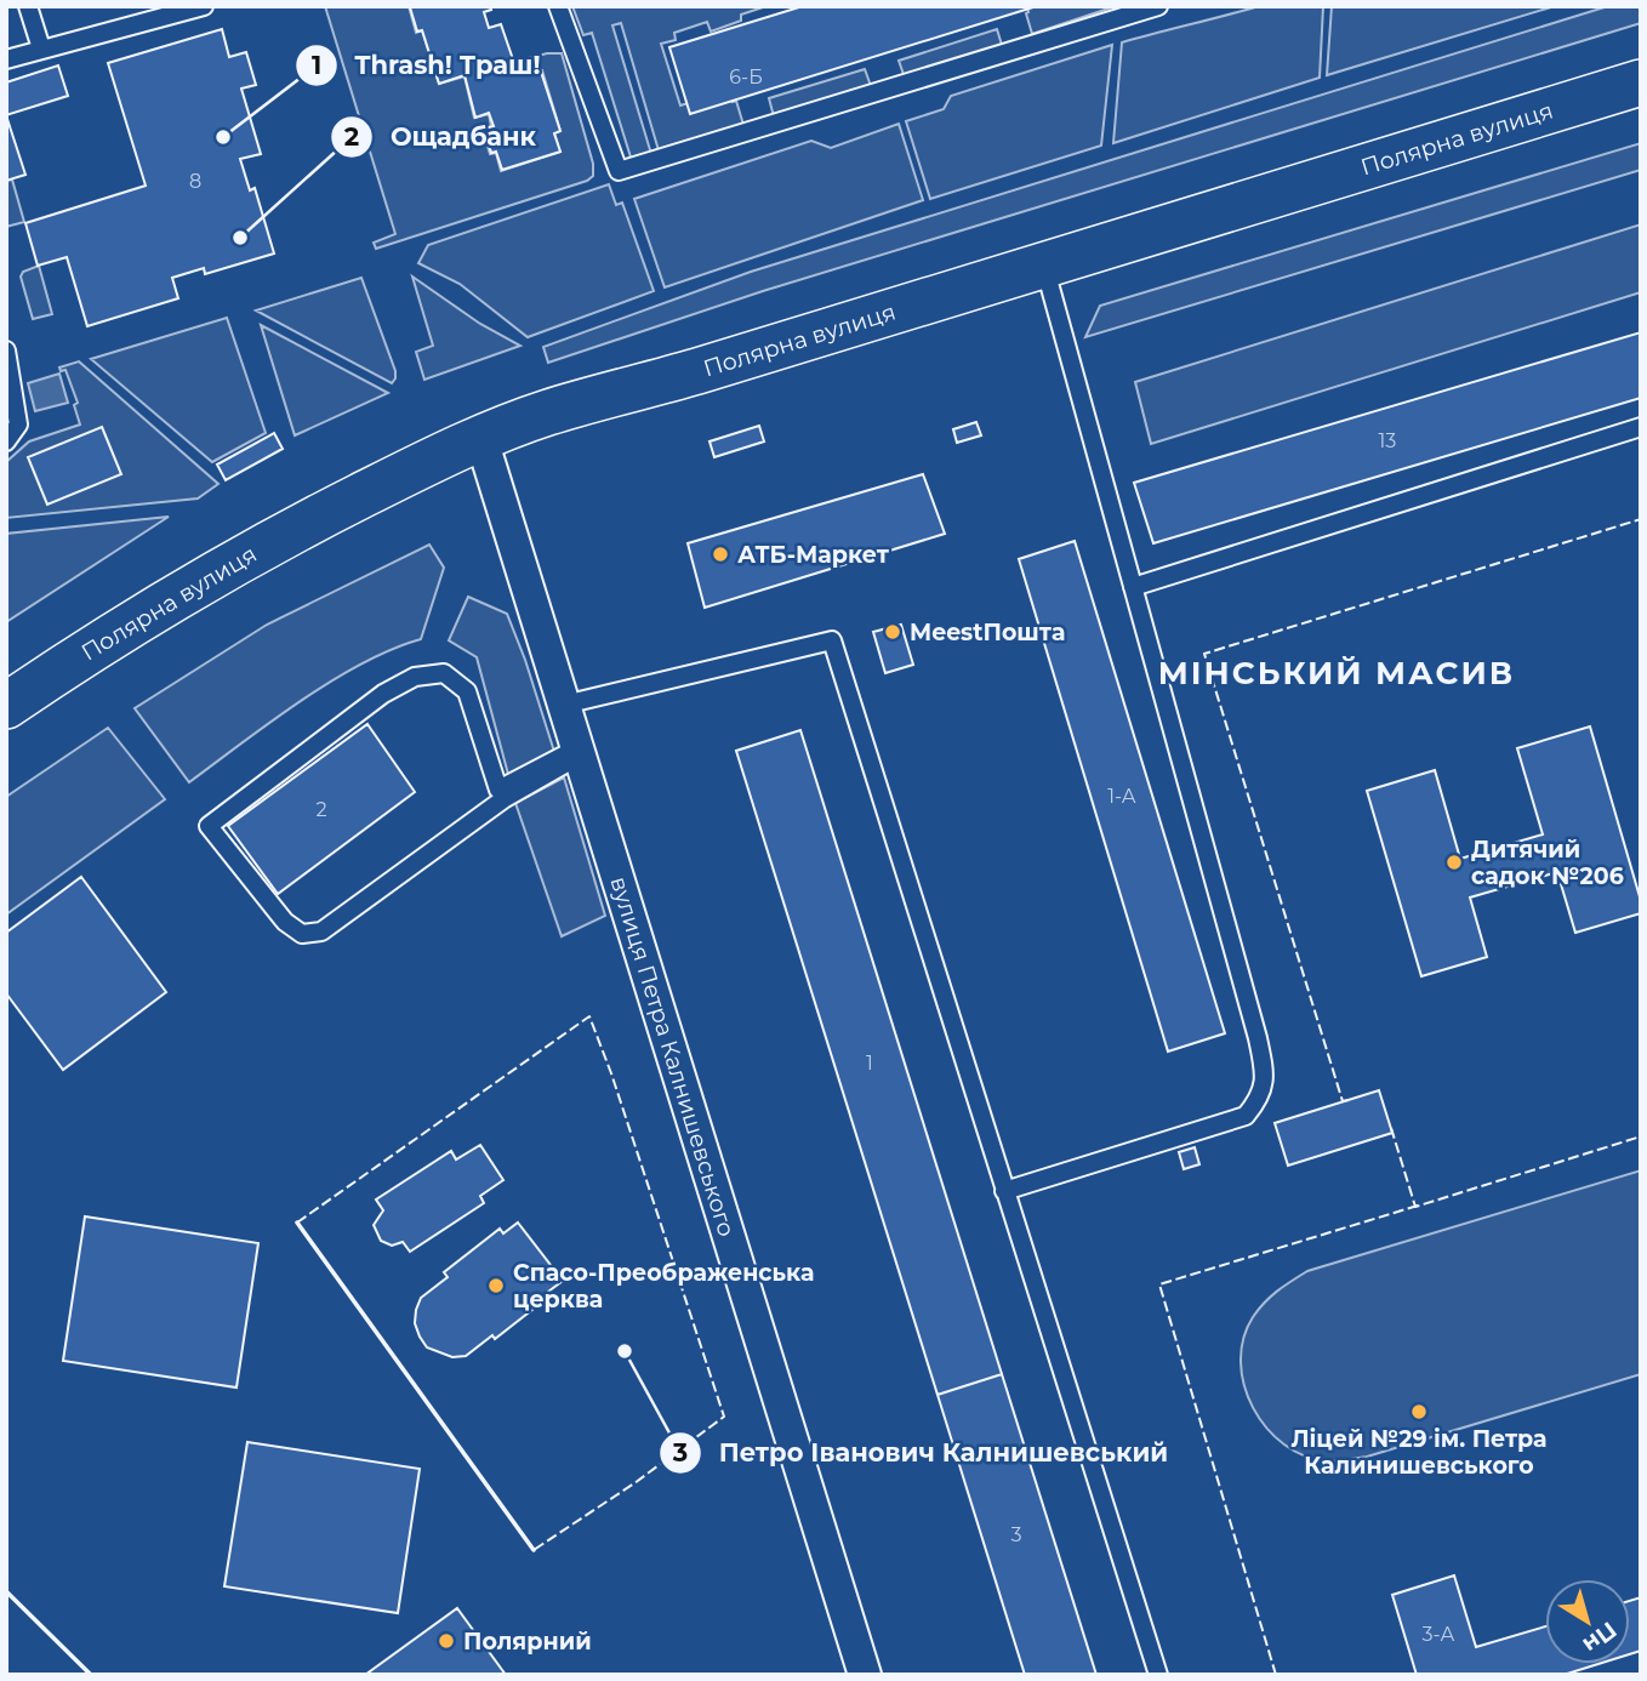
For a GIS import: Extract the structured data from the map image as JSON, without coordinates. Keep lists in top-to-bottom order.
{
  "streets": {
    "main road": ["Полярна вулиця"],
    "street": ["вулиця Петра Калнишевського"]
  },
  "crossings": [
    ["Полярна вулиця", "вулиця Петра Калнишевського"]
  ],
  "districts": ["МІНСЬКИЙ МАСИВ"],
  "places": [
    "Thrash! Траш!",
    "Ощадбанк",
    "АТБ-Маркет",
    "MeestПошта",
    "Дитячий садок №206",
    "Спасо-Преображенська церква",
    "Петро Іванович Калнишевський",
    "Ліцей №29 ім. Петра Калинишевського",
    "Полярний"
  ],
  "house_numbers": [
    "6-Б",
    "8",
    "13",
    "1-А",
    "2",
    "1",
    "3",
    "3-А"
  ],
  "north": "bottom right"
}
